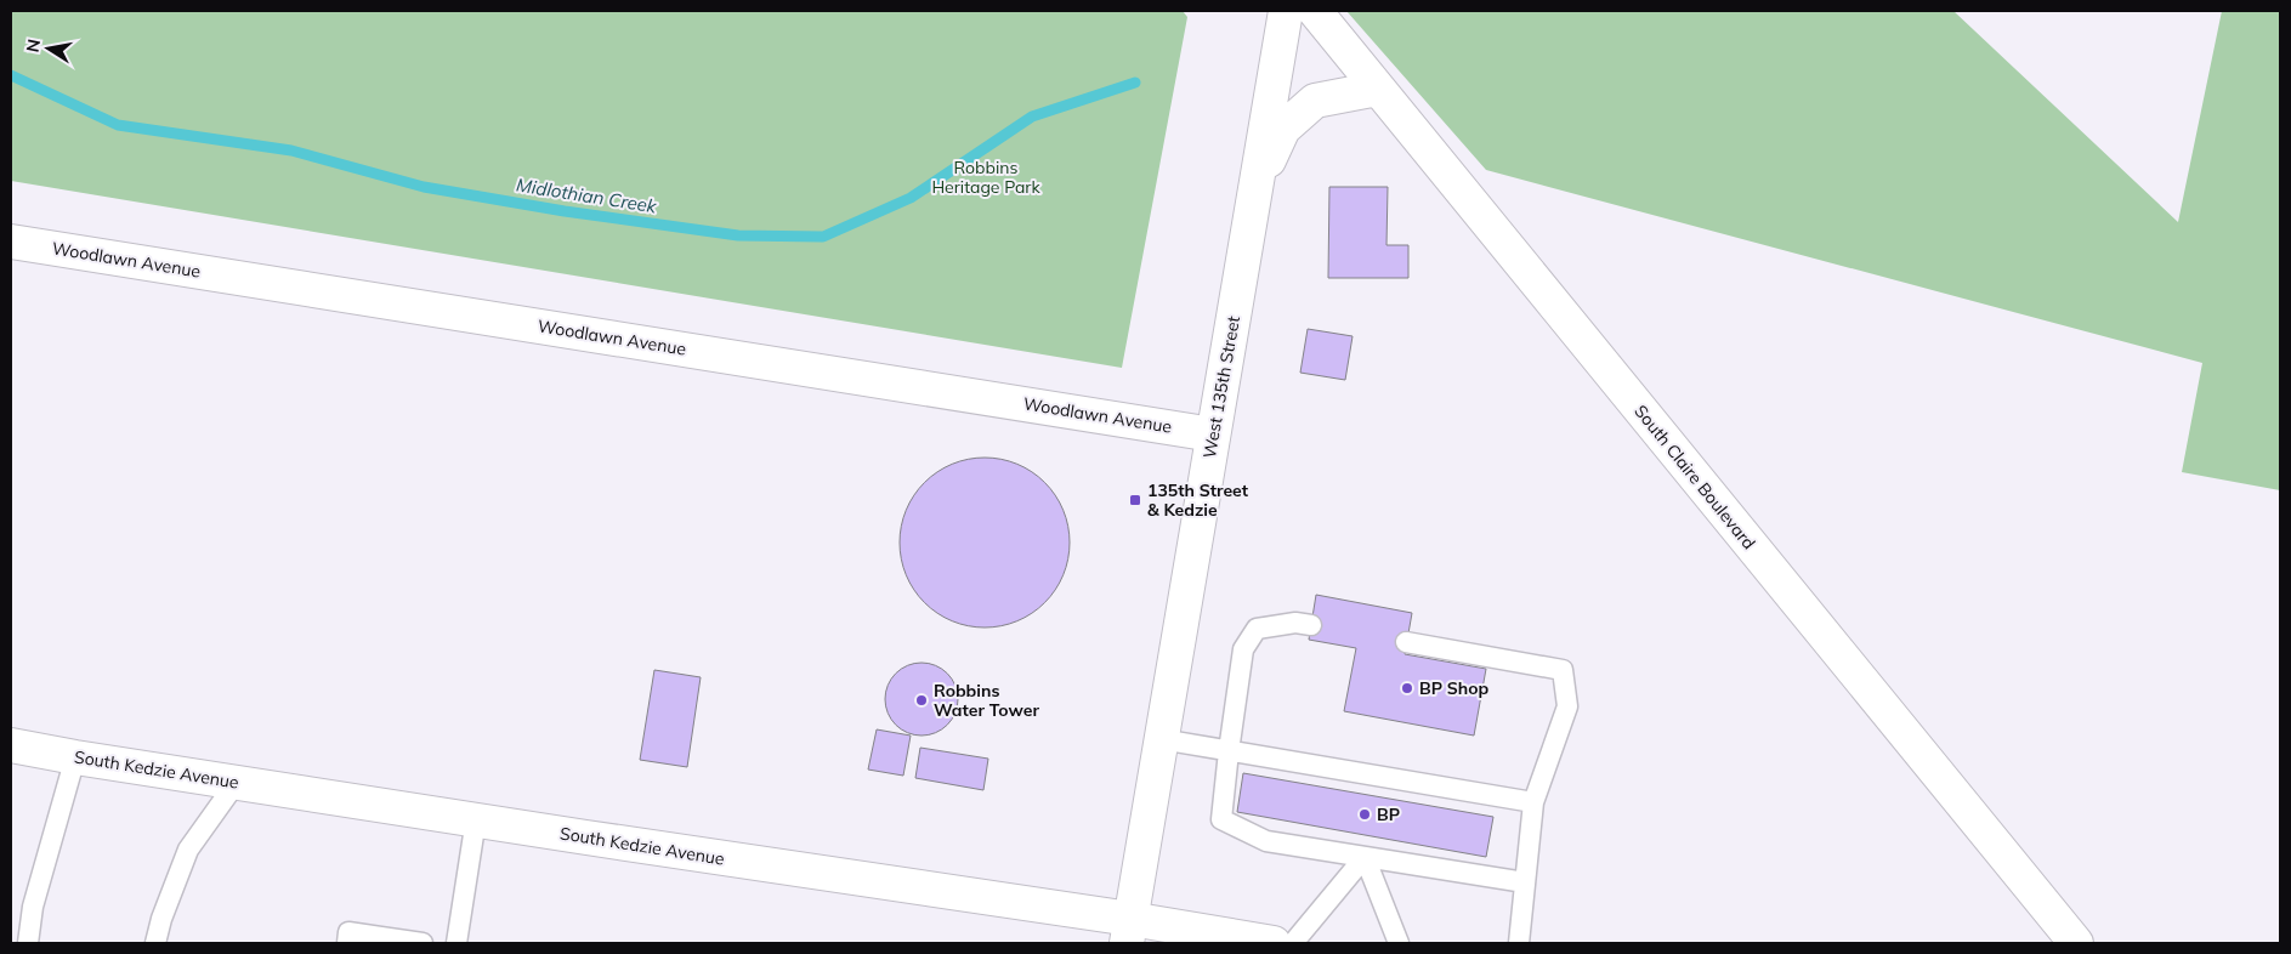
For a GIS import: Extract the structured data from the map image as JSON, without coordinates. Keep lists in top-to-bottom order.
{
  "streets": {
    "street": [
      "Woodlawn Avenue",
      "West 135th Street",
      "South Claire Boulevard",
      "South Kedzie Avenue"
    ]
  },
  "crossings": [
    ["Woodlawn Avenue", "West 135th Street"],
    ["West 135th Street", "South Kedzie Avenue"]
  ],
  "water": ["Midlothian Creek"],
  "parks": ["Robbins Heritage Park"],
  "places": {
    "transit": ["135th Street & Kedzie"],
    "other": ["BP Shop", "Robbins Water Tower", "BP"]
  },
  "north": "left"
}
